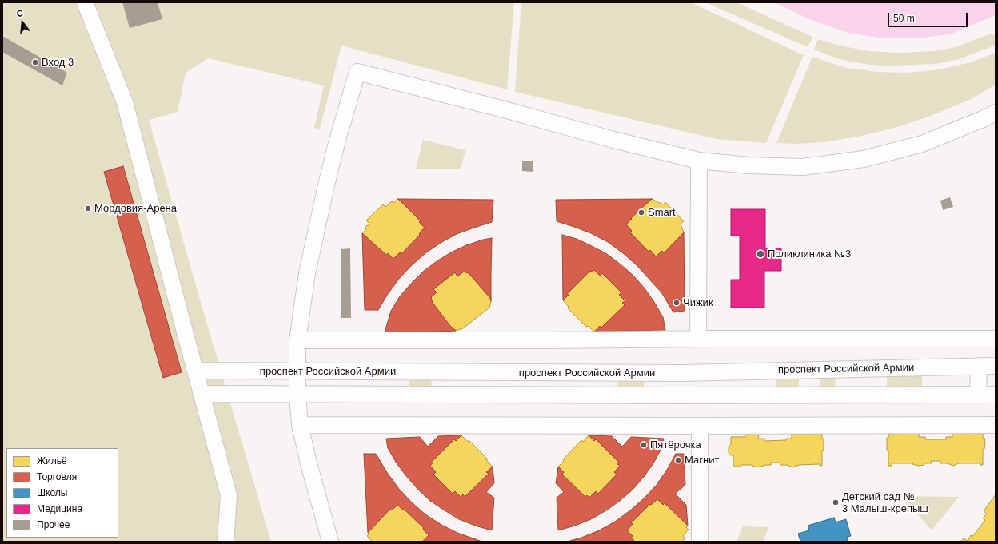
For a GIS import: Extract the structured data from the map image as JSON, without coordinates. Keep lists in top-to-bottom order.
{
  "streets": {
    "street": ["проспект Российской Армии"]
  },
  "places": [
    "Вход 3",
    "Мордовия-Арена",
    "Smart",
    "Поликлиника №3",
    "Чижик",
    "Пятёрочка",
    "Магнит",
    "Детский сад № 3 Малыш-крепыш"
  ],
  "legend": [
    "Жильё",
    "Торговля",
    "Школы",
    "Медицина",
    "Прочее"
  ],
  "scale_bar": "50 m",
  "north": "top"
}
